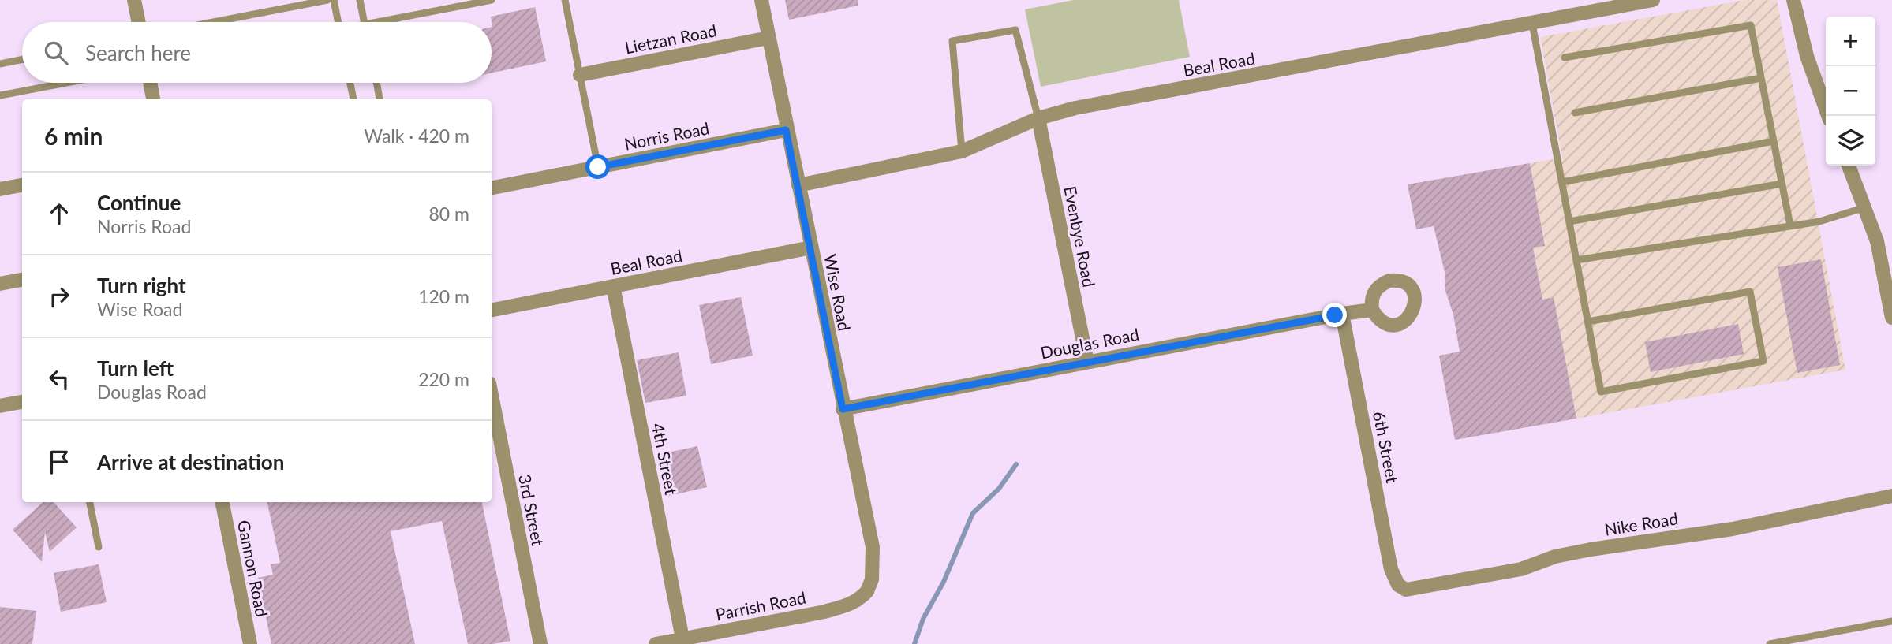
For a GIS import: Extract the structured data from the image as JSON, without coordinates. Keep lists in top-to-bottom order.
{
  "streets": {
    "street": [
      "Lietzan Road",
      "Beal Road",
      "Norris Road",
      "Evenbye Road",
      "Wise Road",
      "Douglas Road",
      "6th Street",
      "4th Street",
      "3rd Street",
      "Nike Road",
      "Gannon Road",
      "Parrish Road"
    ]
  },
  "crossings": [
    ["Lietzan Road", "Wise Road"],
    ["Beal Road", "Evenbye Road"],
    ["Beal Road", "Wise Road"],
    ["Beal Road", "4th Street"],
    ["Norris Road", "Wise Road"],
    ["Evenbye Road", "Douglas Road"],
    ["Wise Road", "Douglas Road"],
    ["Wise Road", "Parrish Road"],
    ["Douglas Road", "6th Street"],
    ["6th Street", "Nike Road"],
    ["4th Street", "Parrish Road"]
  ],
  "page": {
    "map_buttons": ["+", "−"],
    "search": "Search here",
    "heading": ["6 min", "Walk · 420 m"],
    "list": [
      ["Continue", "Norris Road", "80 m"],
      ["Turn right", "Wise Road", "120 m"],
      ["Turn left", "Douglas Road", "220 m"],
      "Arrive at destination"
    ]
  }
}
